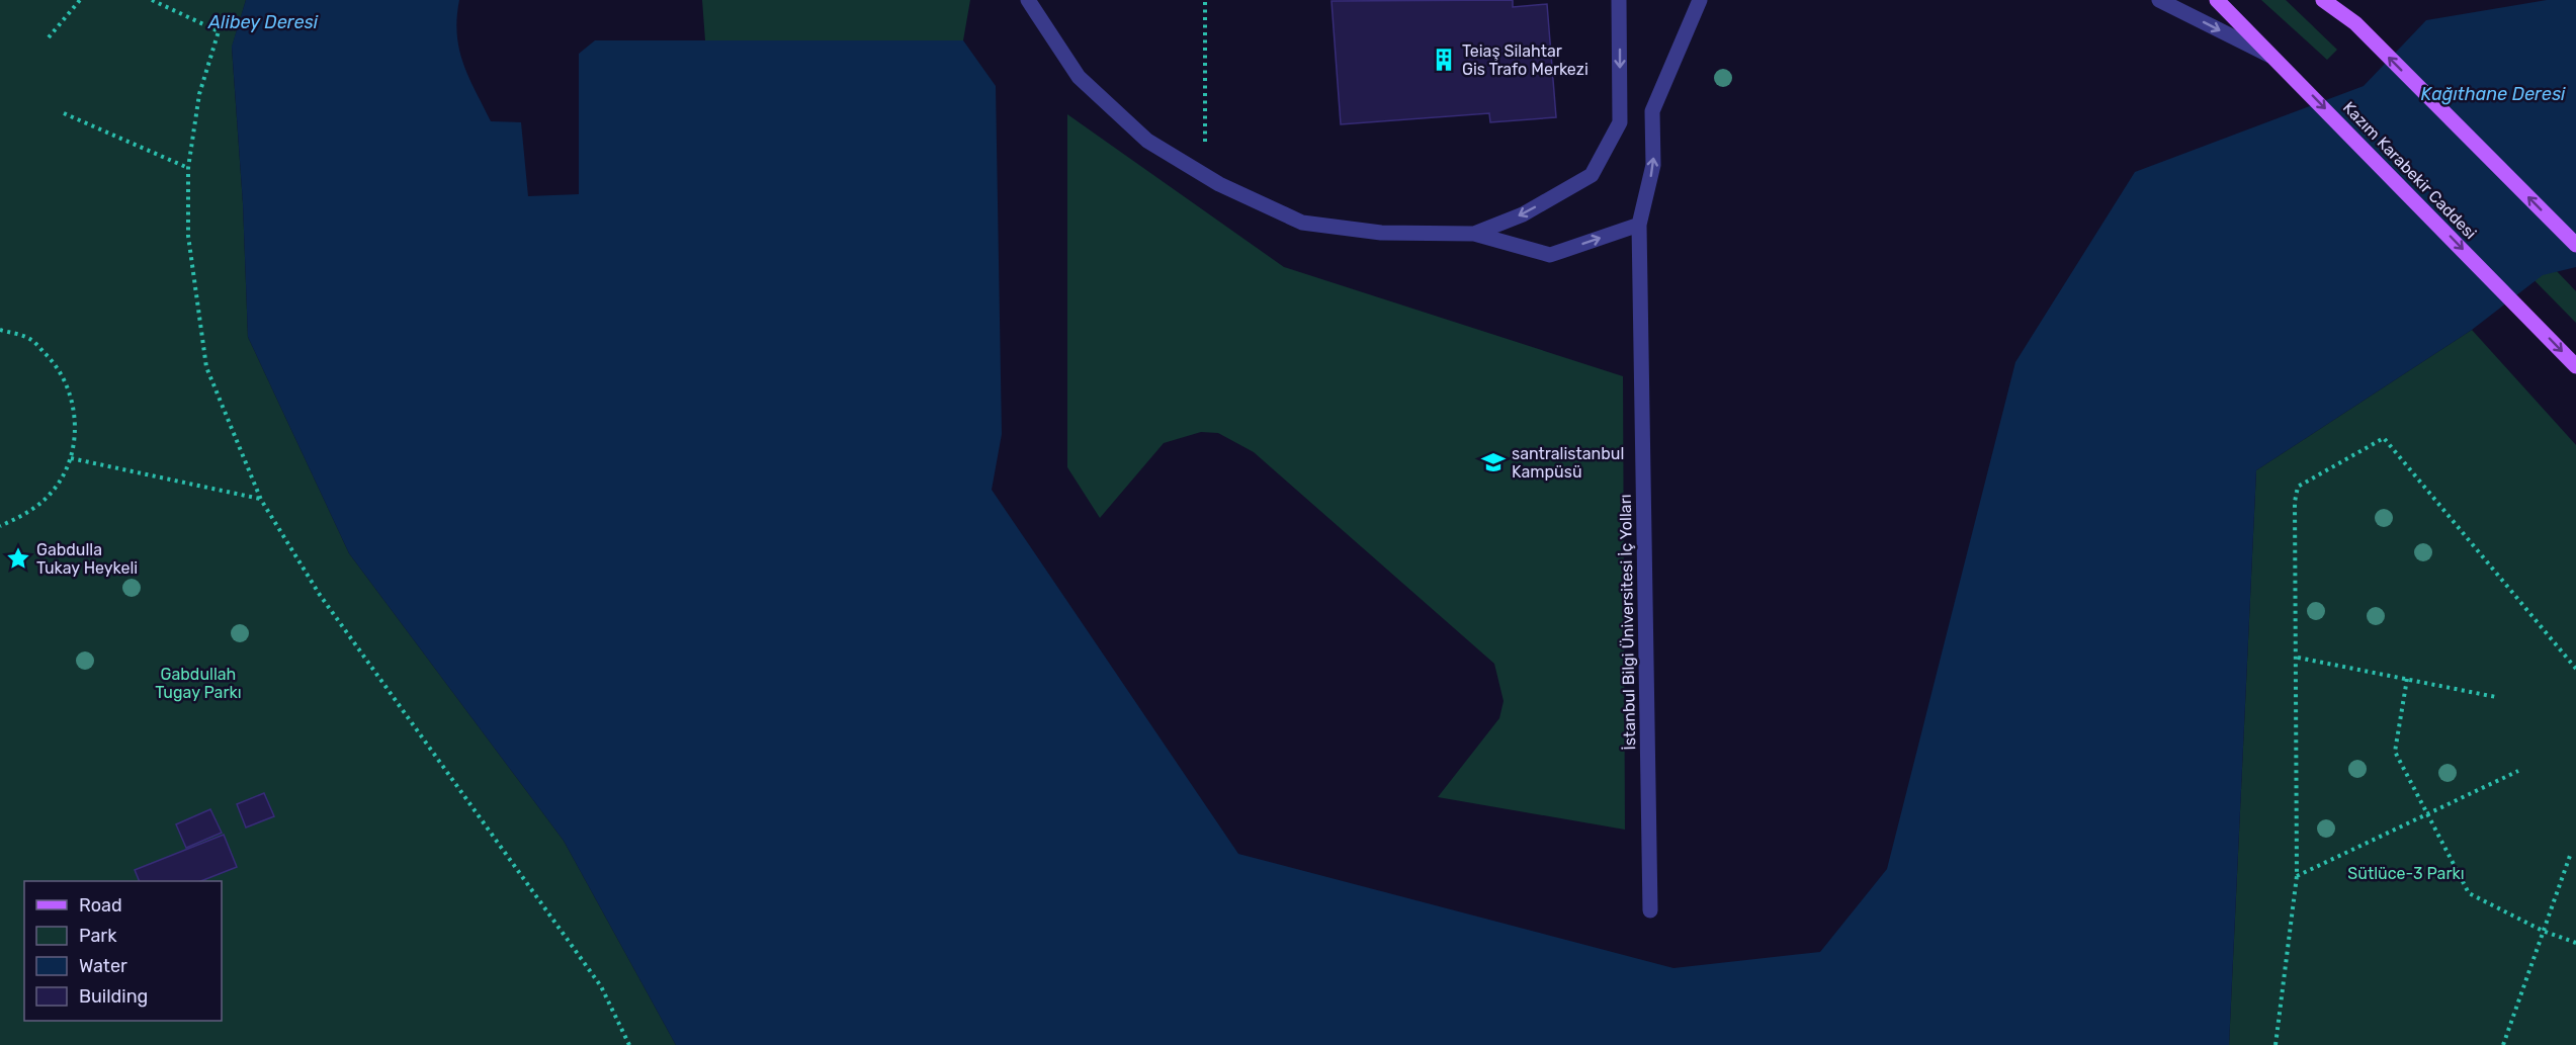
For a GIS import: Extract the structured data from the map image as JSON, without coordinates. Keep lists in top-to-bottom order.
{
  "streets": {
    "main road": ["Kazım Karabekir Caddesi"],
    "lane": ["İstanbul Bilgi Üniversitesi İç Yolları"]
  },
  "water": ["Alibey Deresi", "Kağıthane Deresi"],
  "parks": ["Gabdullah Tugay Parkı", "Sütlüce-3 Parkı"],
  "places": {
    "building": ["Teiaş Silahtar Gis Trafo Merkezi"],
    "school or university": ["santralistanbul Kampüsü"],
    "place": ["Gabdulla Tukay Heykeli"]
  },
  "legend": [
    "Road",
    "Park",
    "Water",
    "Building"
  ]
}
